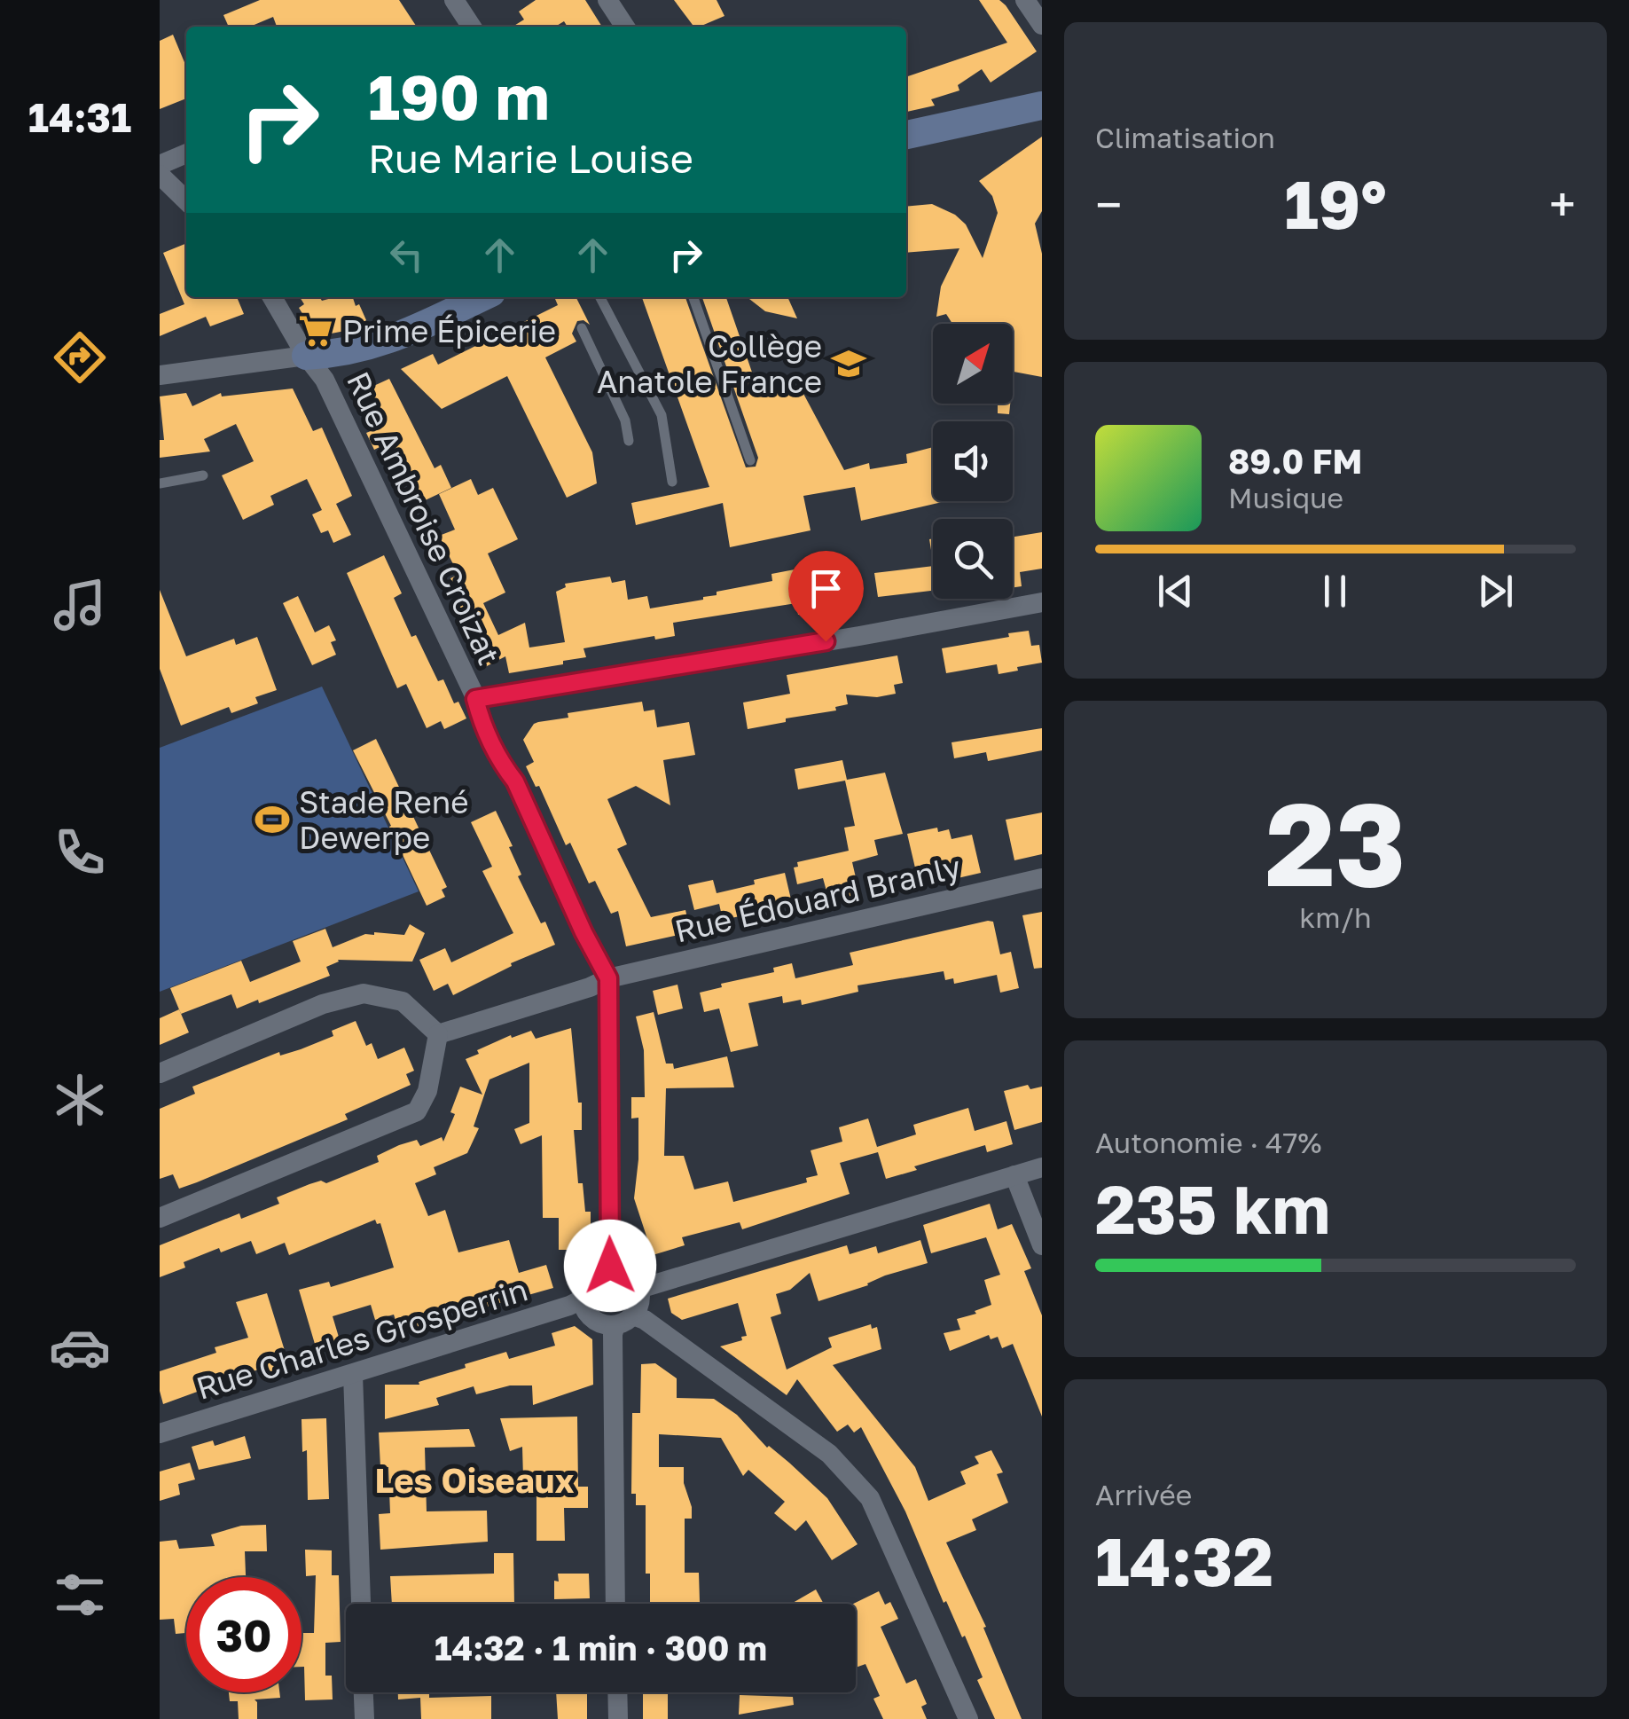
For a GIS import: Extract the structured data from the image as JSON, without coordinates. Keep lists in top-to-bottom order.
{
  "streets": {
    "street": ["Rue Ambroise Croizat", "Rue Édouard Branly", "Rue Charles Grosperrin"]
  },
  "crossings": [
    ["Rue Ambroise Croizat", "Rue Édouard Branly"],
    ["Rue Ambroise Croizat", "Rue Charles Grosperrin"]
  ],
  "districts": ["Les Oiseaux"],
  "places": {
    "supermarket": ["Prime Épicerie"],
    "school or university": ["Collège Anatole France"],
    "sports": ["Stade René Dewerpe"]
  },
  "north": "top right",
  "page": {
    "tabs": "14:31",
    "tile": [
      "Climatisation",
      ["23", "km/h"],
      ["Autonomie · 47%", "235 km"],
      ["Arrivée", "14:32"]
    ],
    "turn": ["190 m", "Rue Marie Louise"],
    "heat": ["−", "19°", "+"],
    "song": ["89.0 FM", "Musique"],
    "limit": "30",
    "trip": "14:32 · 1 min · 300 m"
  }
}
